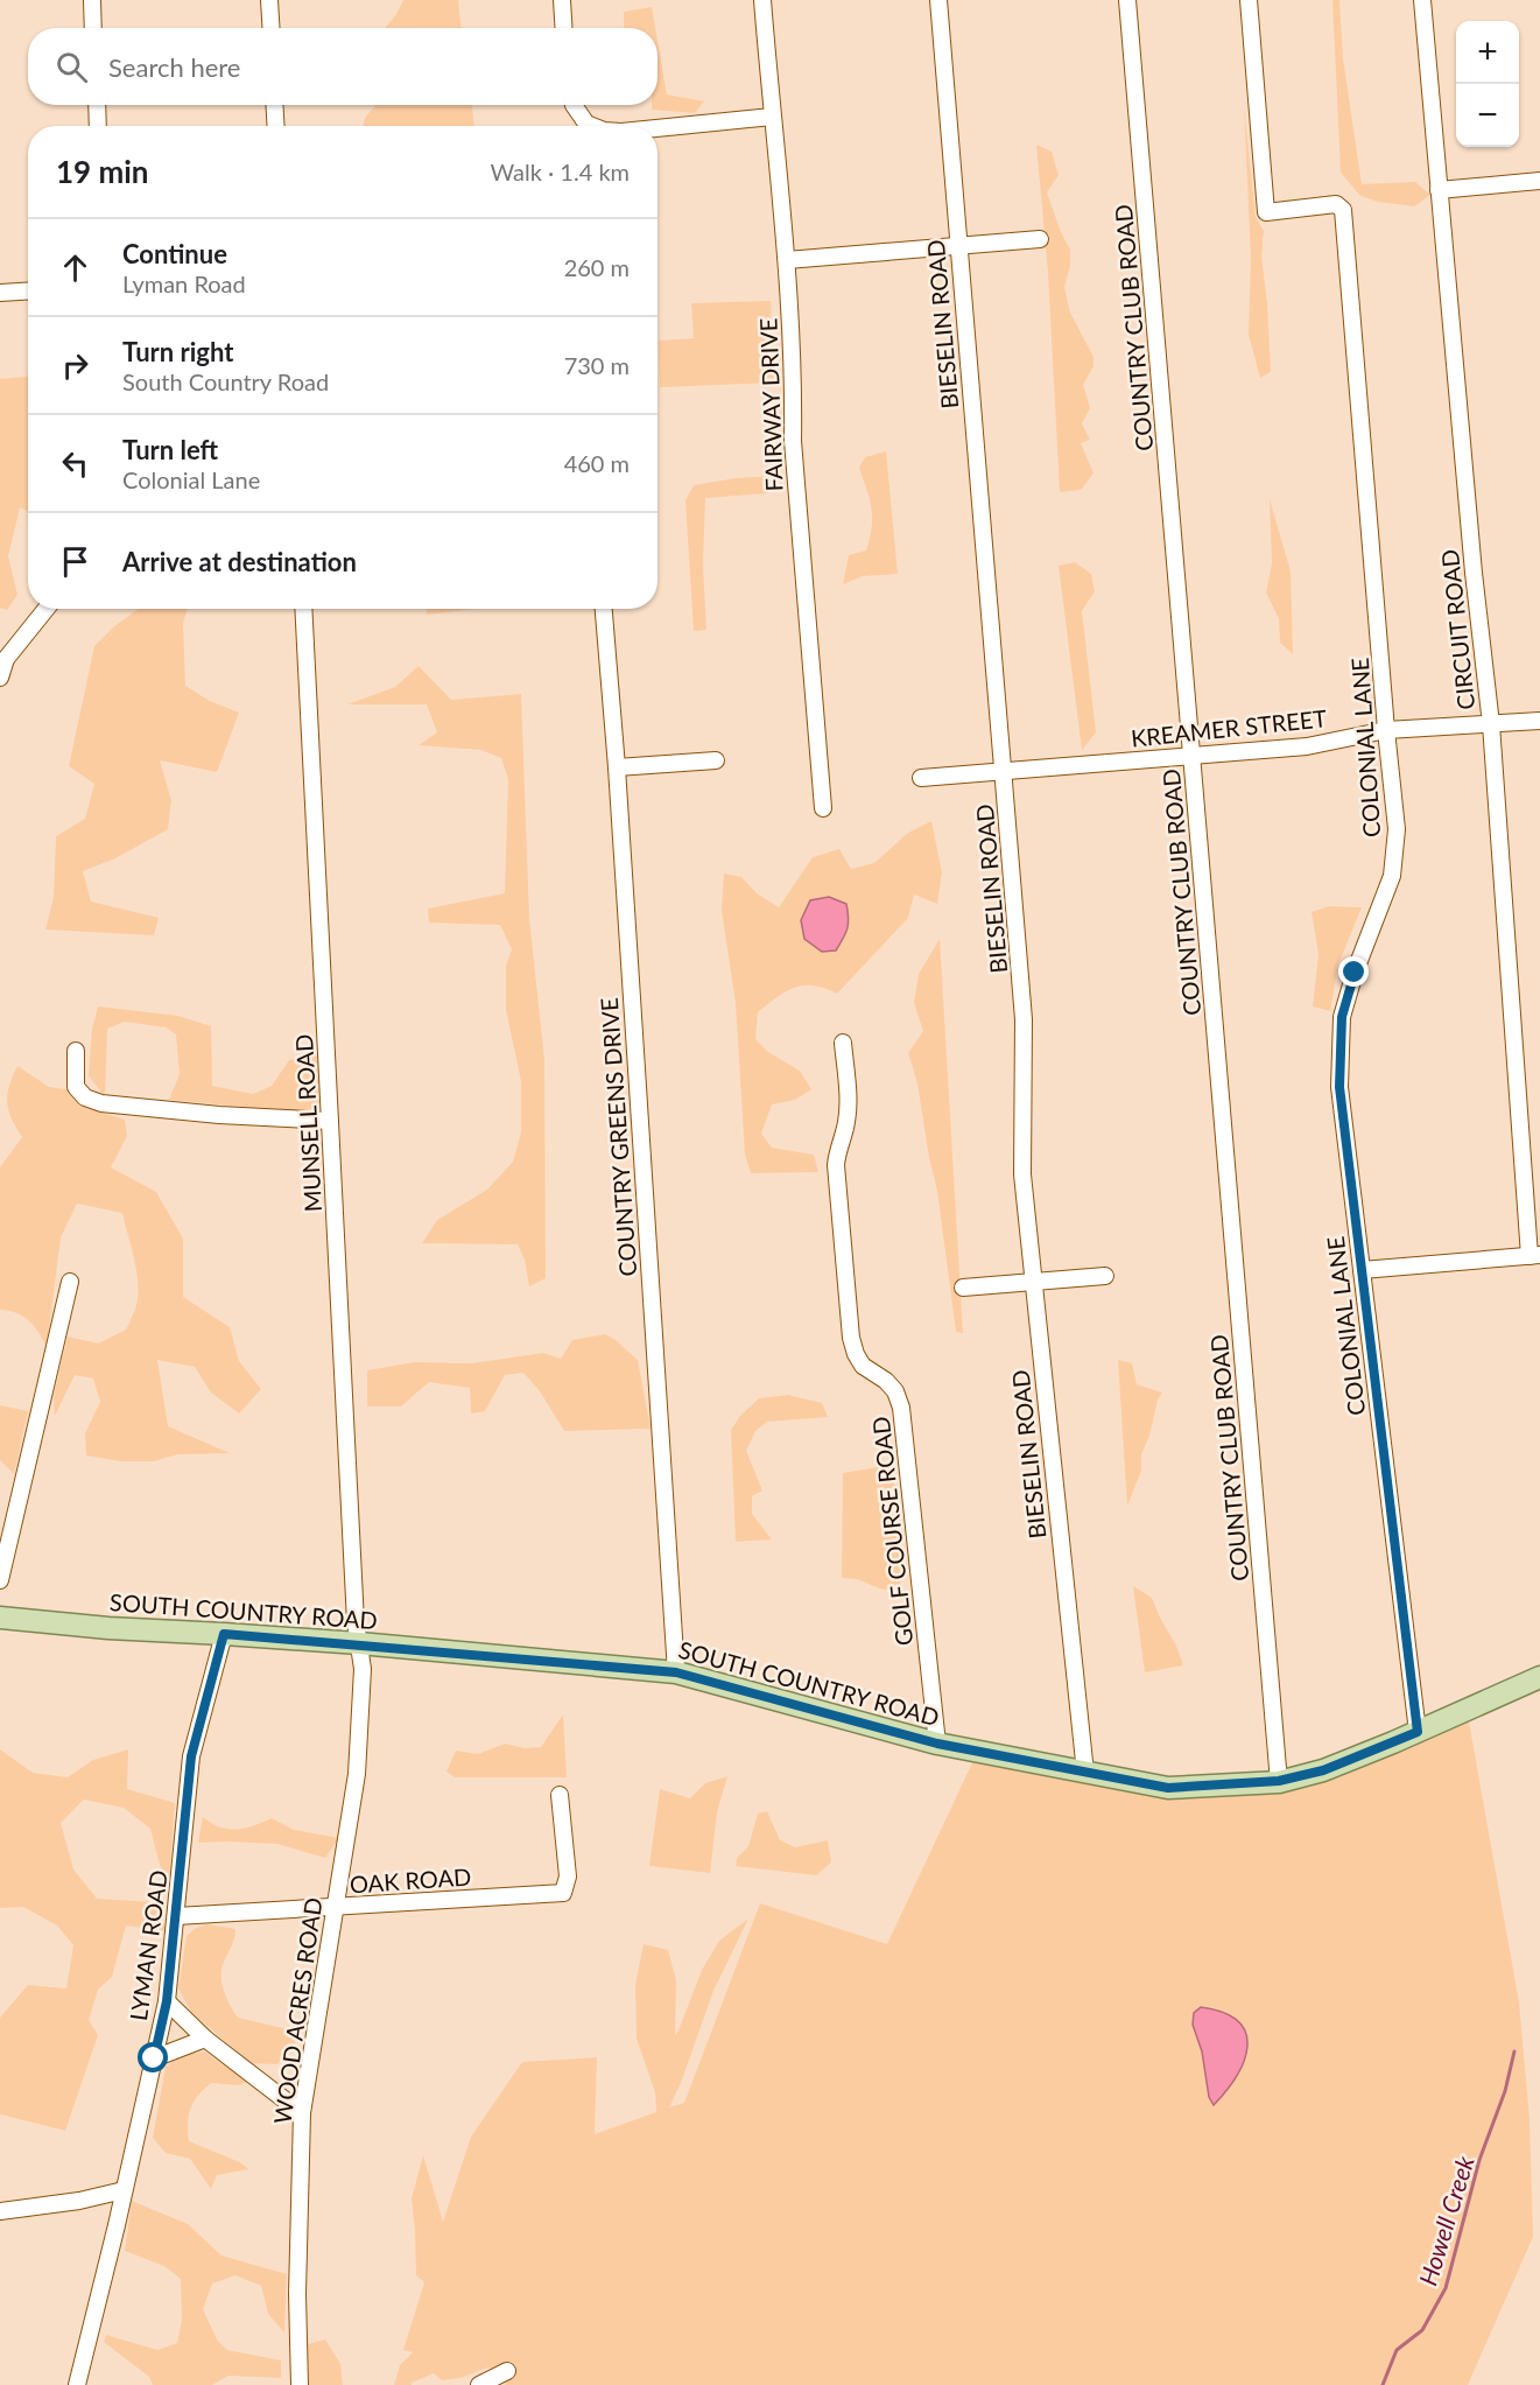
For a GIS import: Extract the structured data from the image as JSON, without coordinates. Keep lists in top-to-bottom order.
{
  "streets": {
    "main road": ["SOUTH COUNTRY ROAD"],
    "street": [
      "BIESELIN ROAD",
      "COUNTRY CLUB ROAD",
      "FAIRWAY DRIVE",
      "CIRCUIT ROAD",
      "KREAMER STREET",
      "COLONIAL LANE",
      "MUNSELL ROAD",
      "COUNTRY GREENS DRIVE",
      "GOLF COURSE ROAD",
      "OAK ROAD",
      "LYMAN ROAD",
      "WOOD ACRES ROAD"
    ]
  },
  "crossings": [
    ["BIESELIN ROAD", "KREAMER STREET"],
    ["BIESELIN ROAD", "SOUTH COUNTRY ROAD"],
    ["COUNTRY CLUB ROAD", "KREAMER STREET"],
    ["COUNTRY CLUB ROAD", "SOUTH COUNTRY ROAD"],
    ["CIRCUIT ROAD", "KREAMER STREET"],
    ["KREAMER STREET", "COLONIAL LANE"],
    ["COLONIAL LANE", "SOUTH COUNTRY ROAD"],
    ["MUNSELL ROAD", "SOUTH COUNTRY ROAD"],
    ["MUNSELL ROAD", "WOOD ACRES ROAD"],
    ["COUNTRY GREENS DRIVE", "SOUTH COUNTRY ROAD"],
    ["GOLF COURSE ROAD", "SOUTH COUNTRY ROAD"],
    ["SOUTH COUNTRY ROAD", "LYMAN ROAD"],
    ["SOUTH COUNTRY ROAD", "WOOD ACRES ROAD"],
    ["OAK ROAD", "LYMAN ROAD"],
    ["OAK ROAD", "WOOD ACRES ROAD"]
  ],
  "water": ["Howell Creek"],
  "page": {
    "map_buttons": ["+", "−"],
    "search": "Search here",
    "heading": ["19 min", "Walk · 1.4 km"],
    "list": [
      ["Continue", "Lyman Road", "260 m"],
      ["Turn right", "South Country Road", "730 m"],
      ["Turn left", "Colonial Lane", "460 m"],
      "Arrive at destination"
    ]
  }
}
